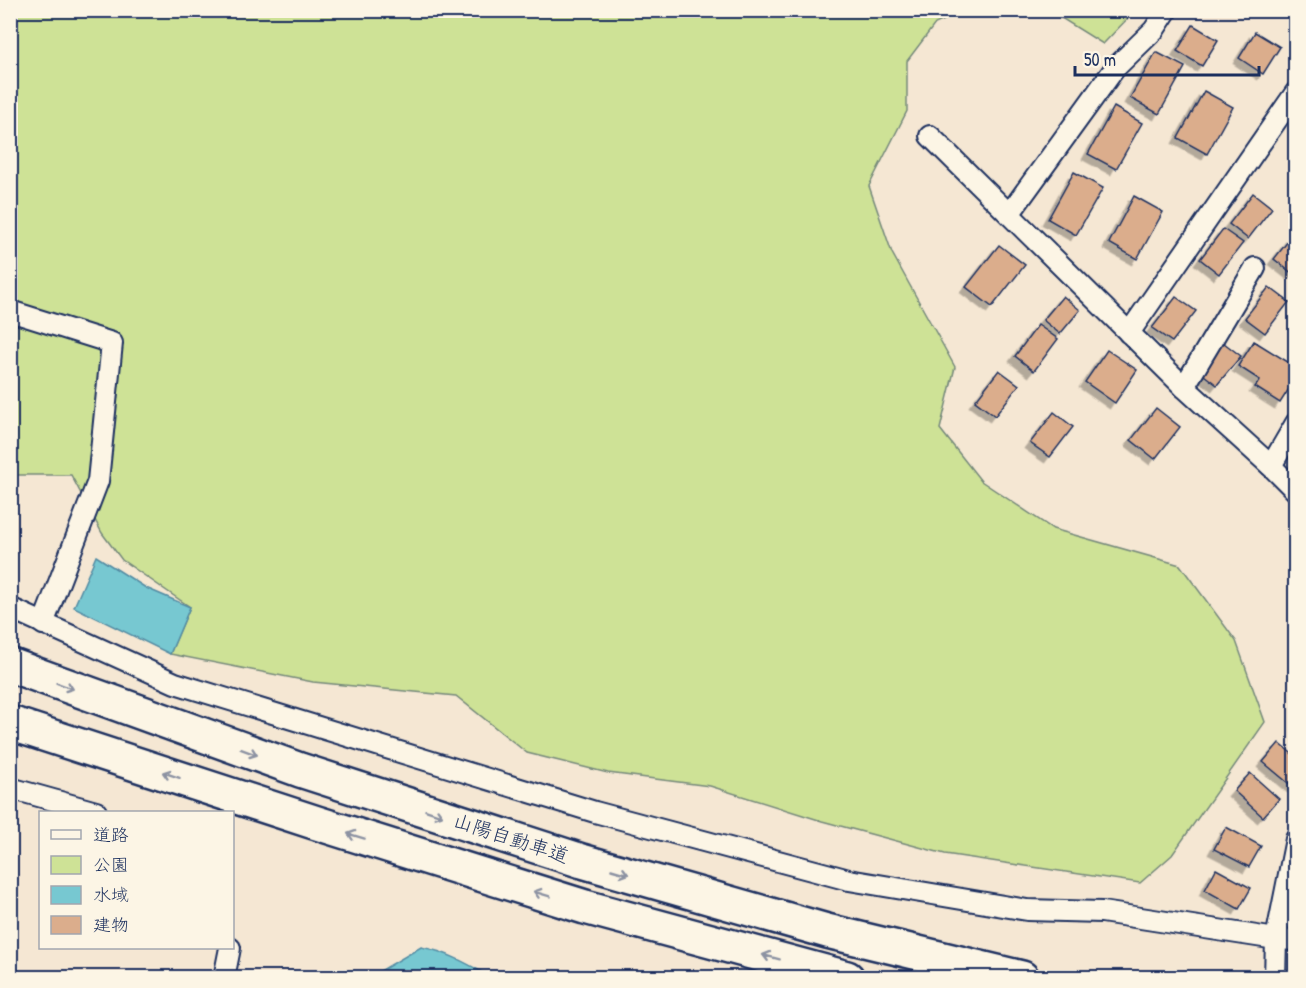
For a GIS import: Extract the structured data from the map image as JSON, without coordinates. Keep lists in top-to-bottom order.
{
  "streets": {
    "highway": ["山陽自動車道"]
  },
  "legend": [
    "道路",
    "公園",
    "水域",
    "建物"
  ],
  "scale_bar": "50 m"
}
